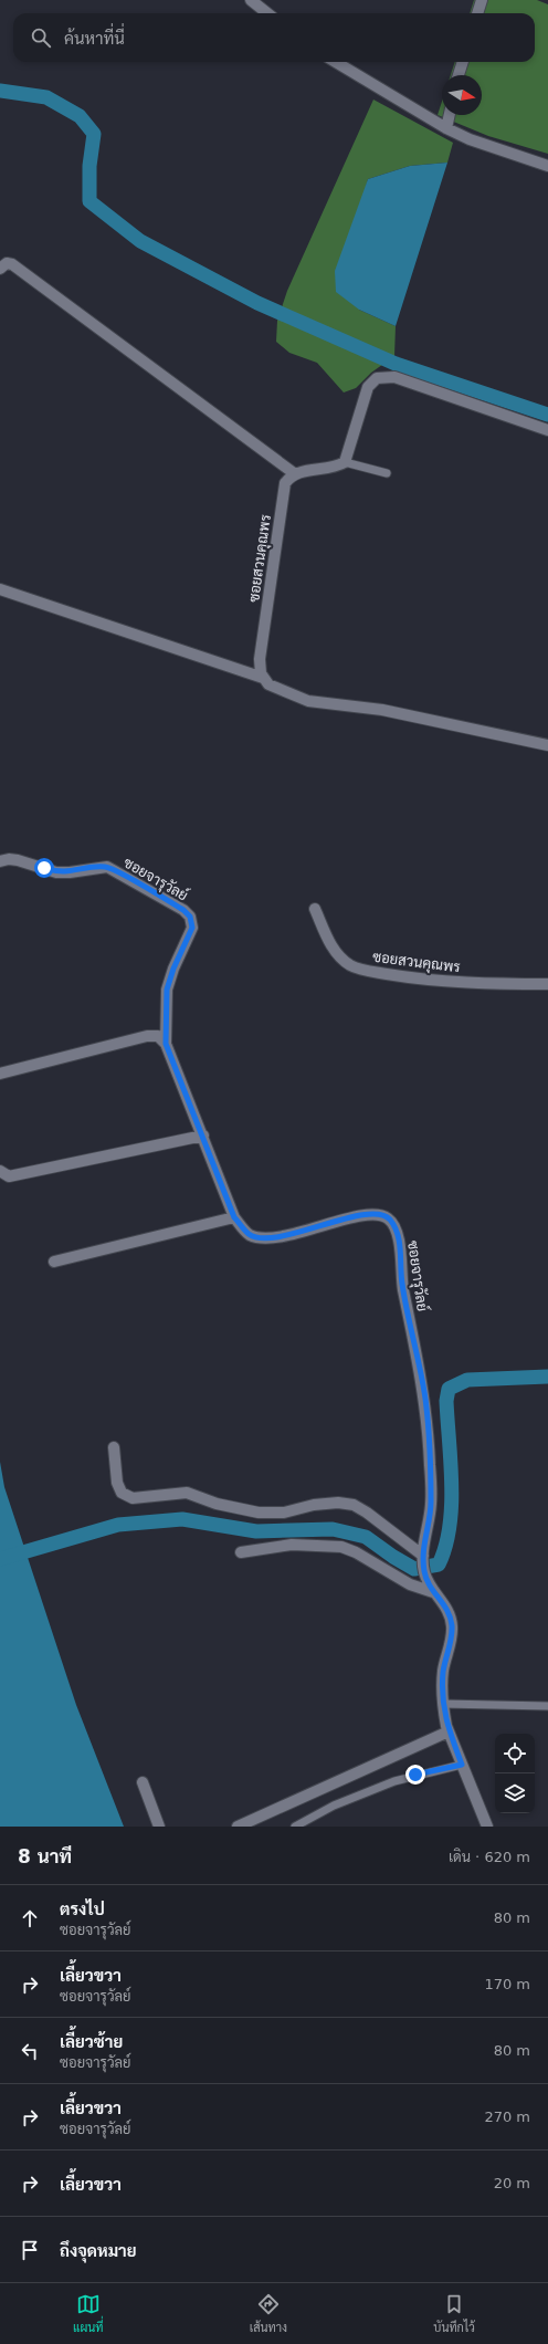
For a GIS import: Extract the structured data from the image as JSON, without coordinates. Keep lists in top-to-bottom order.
{
  "streets": {
    "street": ["ซอยสวนคุณพร", "ซอยจารุวัลย์"]
  },
  "north": "right",
  "page": {
    "search": "ค้นหาที่นี่",
    "heading": ["8 นาที", "เดิน · 620 m"],
    "list": [
      ["ตรงไป", "ซอยจารุวัลย์", "80 m"],
      ["เลี้ยวขวา", "ซอยจารุวัลย์", "170 m"],
      ["เลี้ยวซ้าย", "ซอยจารุวัลย์", "80 m"],
      ["เลี้ยวขวา", "ซอยจารุวัลย์", "270 m"],
      ["เลี้ยวขวา", "20 m"],
      "ถึงจุดหมาย"
    ],
    "nav": ["แผนที่", "เส้นทาง", "บันทึกไว้"]
  }
}
